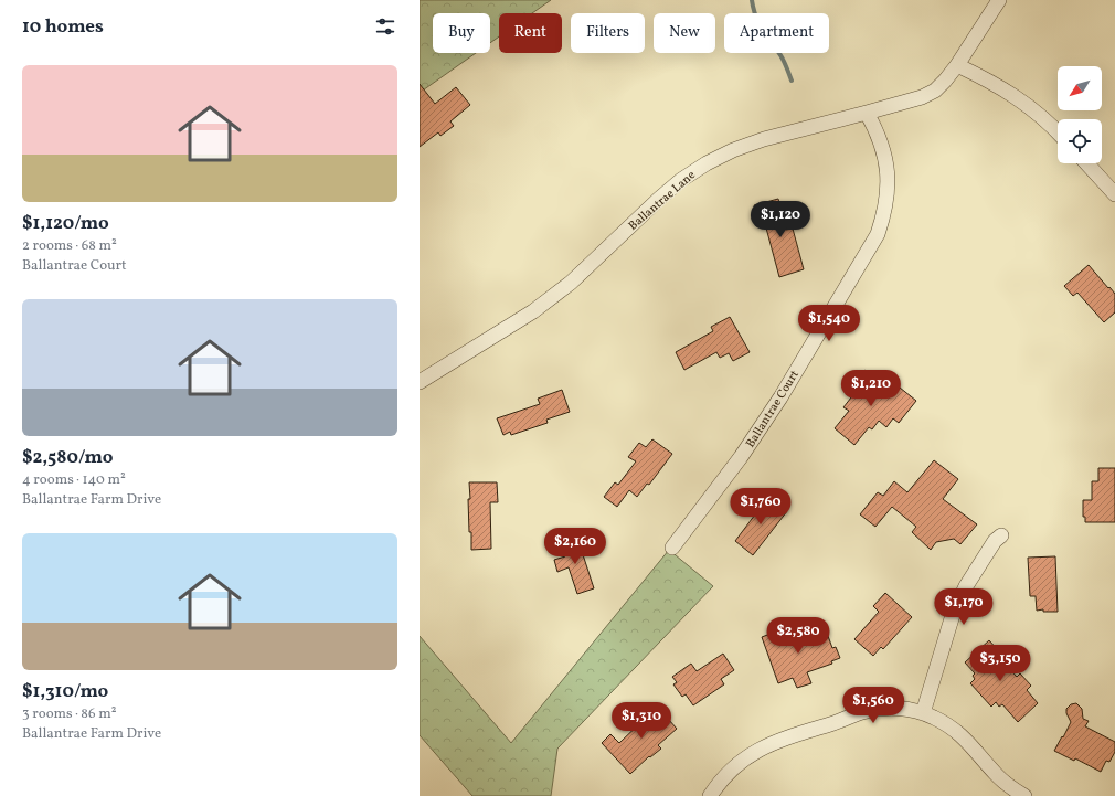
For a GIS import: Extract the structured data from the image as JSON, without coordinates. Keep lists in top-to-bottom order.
{
  "streets": {
    "street": ["Ballantrae Lane", "Ballantrae Court"]
  },
  "crossings": [
    ["Ballantrae Lane", "Ballantrae Court"]
  ],
  "north": "bottom left",
  "page": {
    "heading": "10 homes",
    "chip": [
      "Buy",
      "Rent",
      "Filters",
      "New",
      "Apartment"
    ],
    "list": [
      {
        "name": "$1,120/mo",
        "note": "2 rooms · 68 m² · Ballantrae Court"
      },
      {
        "name": "$2,580/mo",
        "note": "4 rooms · 140 m² · Ballantrae Farm Drive"
      },
      {
        "name": "$1,310/mo",
        "note": "3 rooms · 86 m² · Ballantrae Farm Drive"
      }
    ],
    "price": [
      "$1,120",
      "$1,540",
      "$1,210",
      "$1,760",
      "$2,160",
      "$1,170",
      "$2,580",
      "$3,150",
      "$1,560",
      "$1,310"
    ]
  }
}
